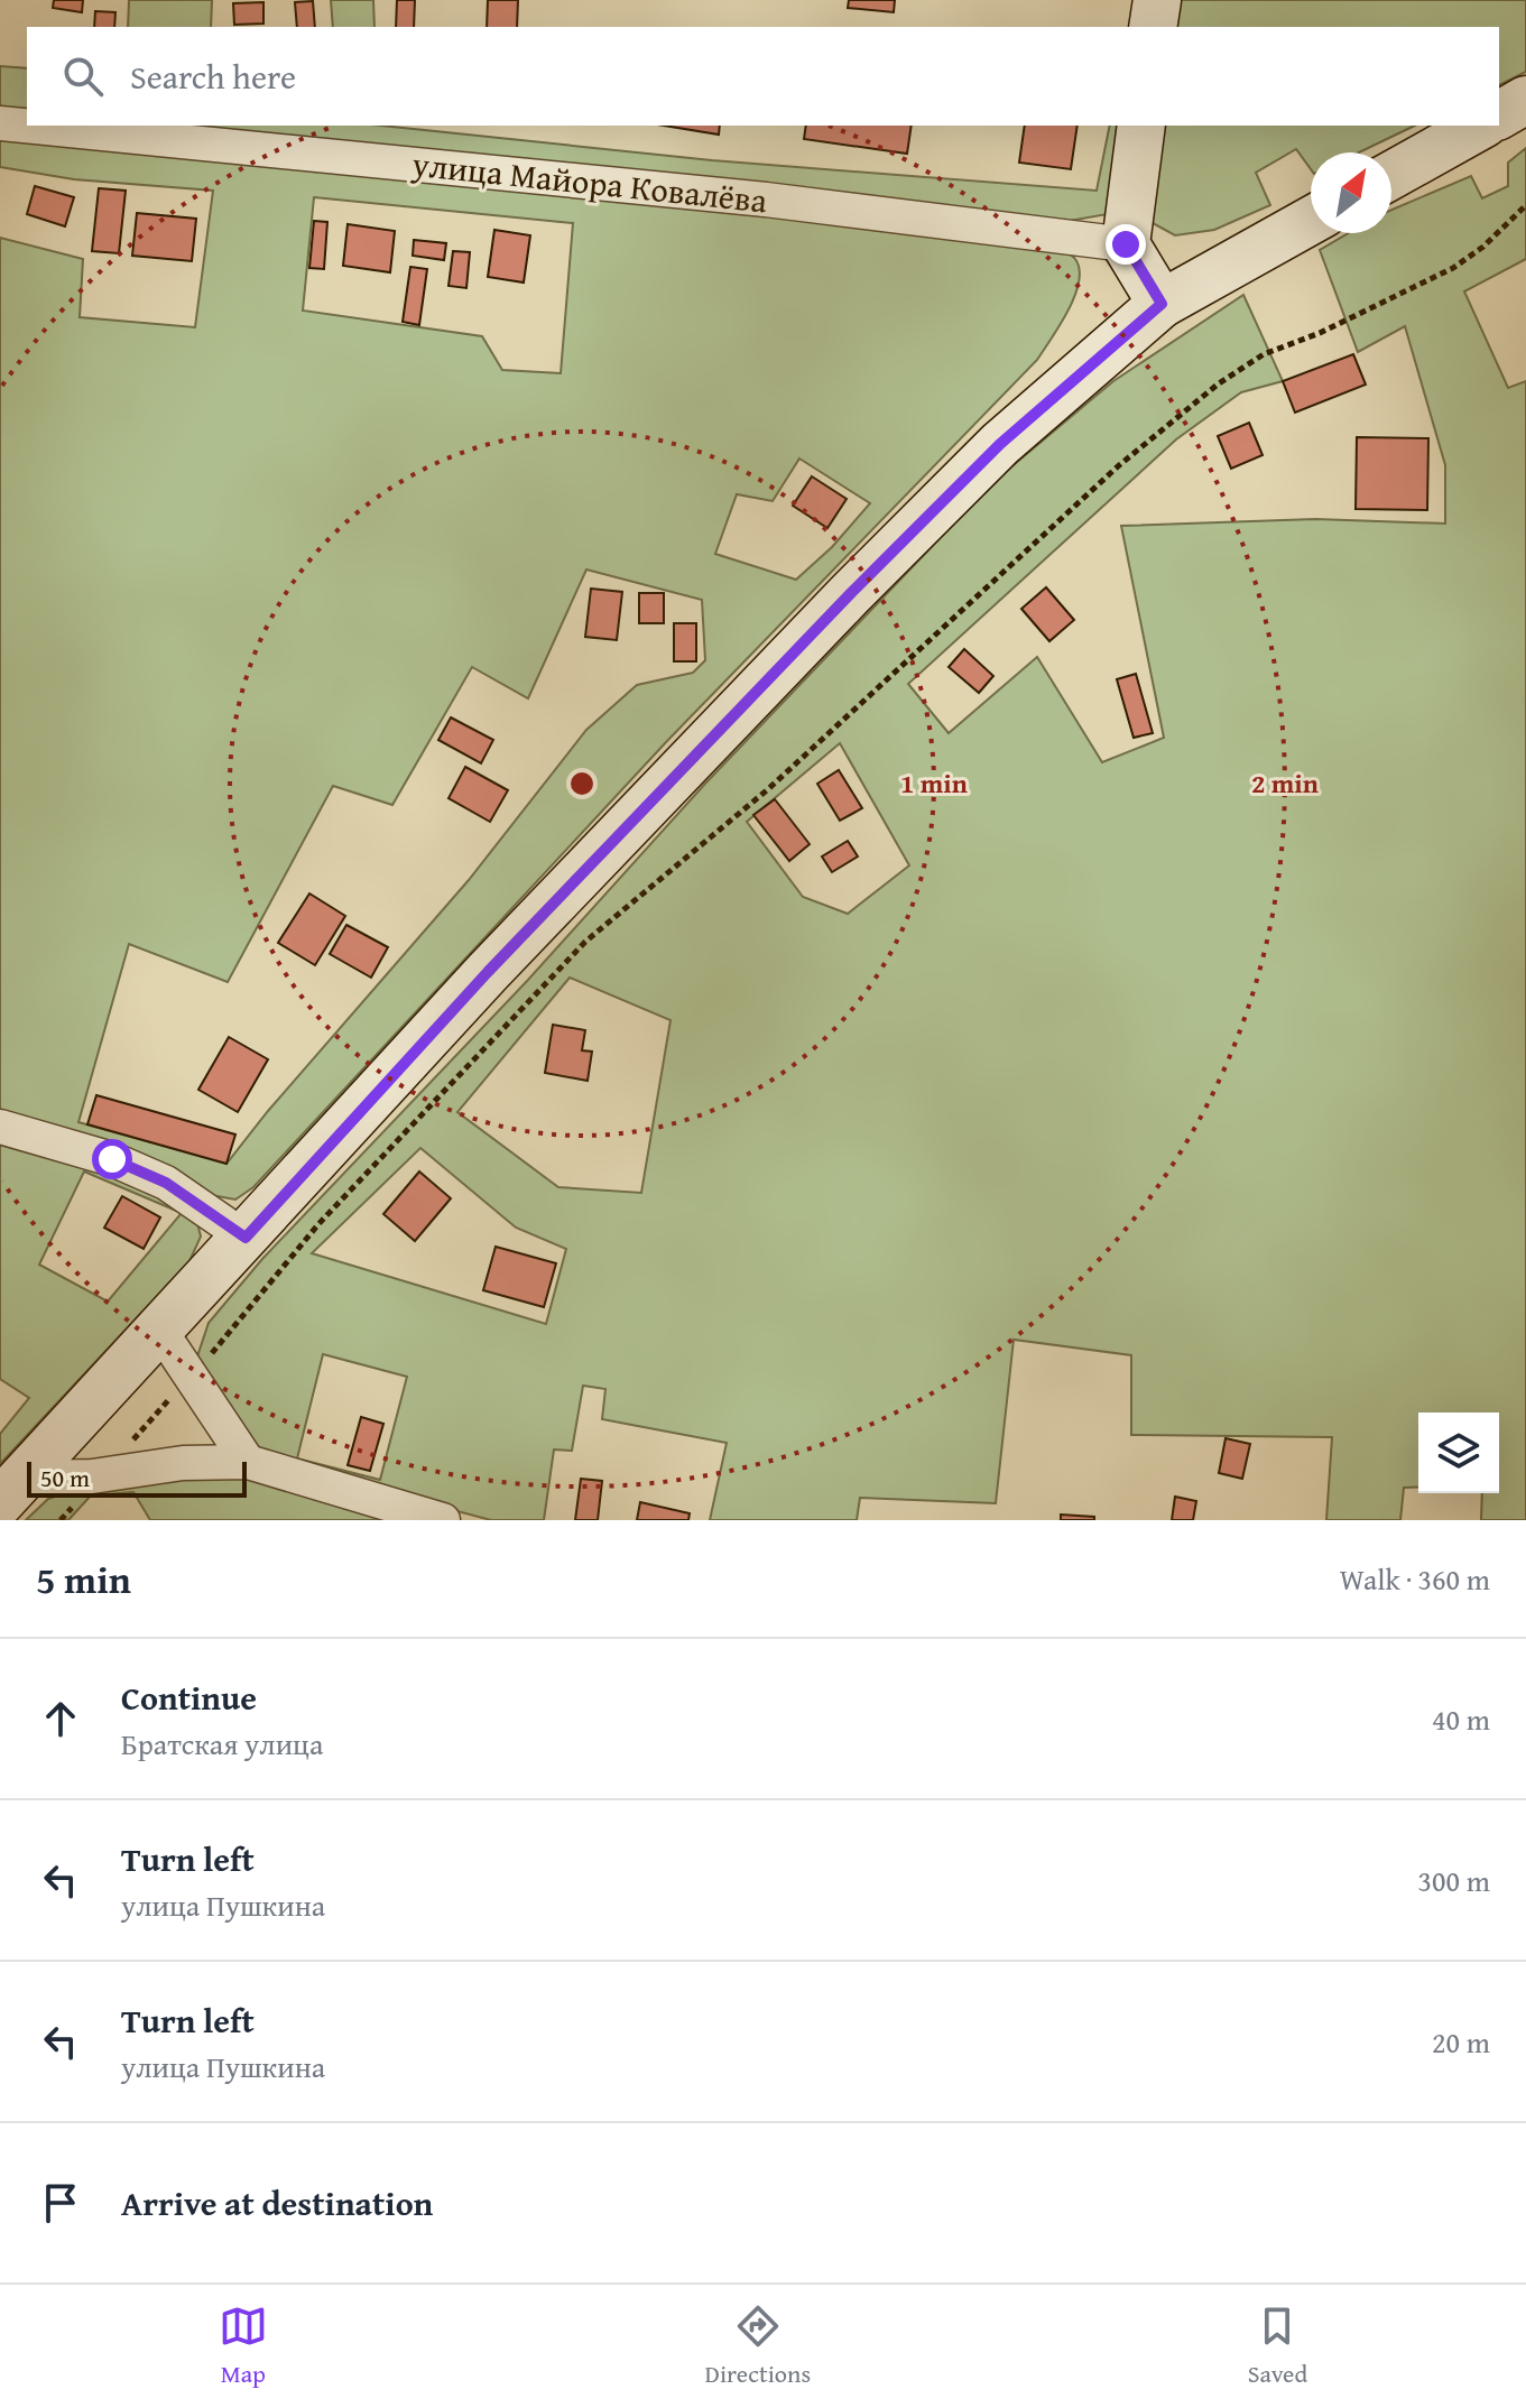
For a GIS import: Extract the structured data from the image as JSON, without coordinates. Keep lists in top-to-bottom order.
{
  "streets": {
    "street": ["улица Майора Ковалёва"]
  },
  "scale_bar": "50 m",
  "north": "top right",
  "page": {
    "search": "Search here",
    "scale": "50 m",
    "heading": ["5 min", "Walk · 360 m"],
    "list": [
      ["Continue", "Братская улица", "40 m"],
      ["Turn left", "улица Пушкина", "300 m"],
      ["Turn left", "улица Пушкина", "20 m"],
      "Arrive at destination"
    ],
    "nav": ["Map", "Directions", "Saved"]
  },
  "rings": ["1 min", "2 min"]
}
